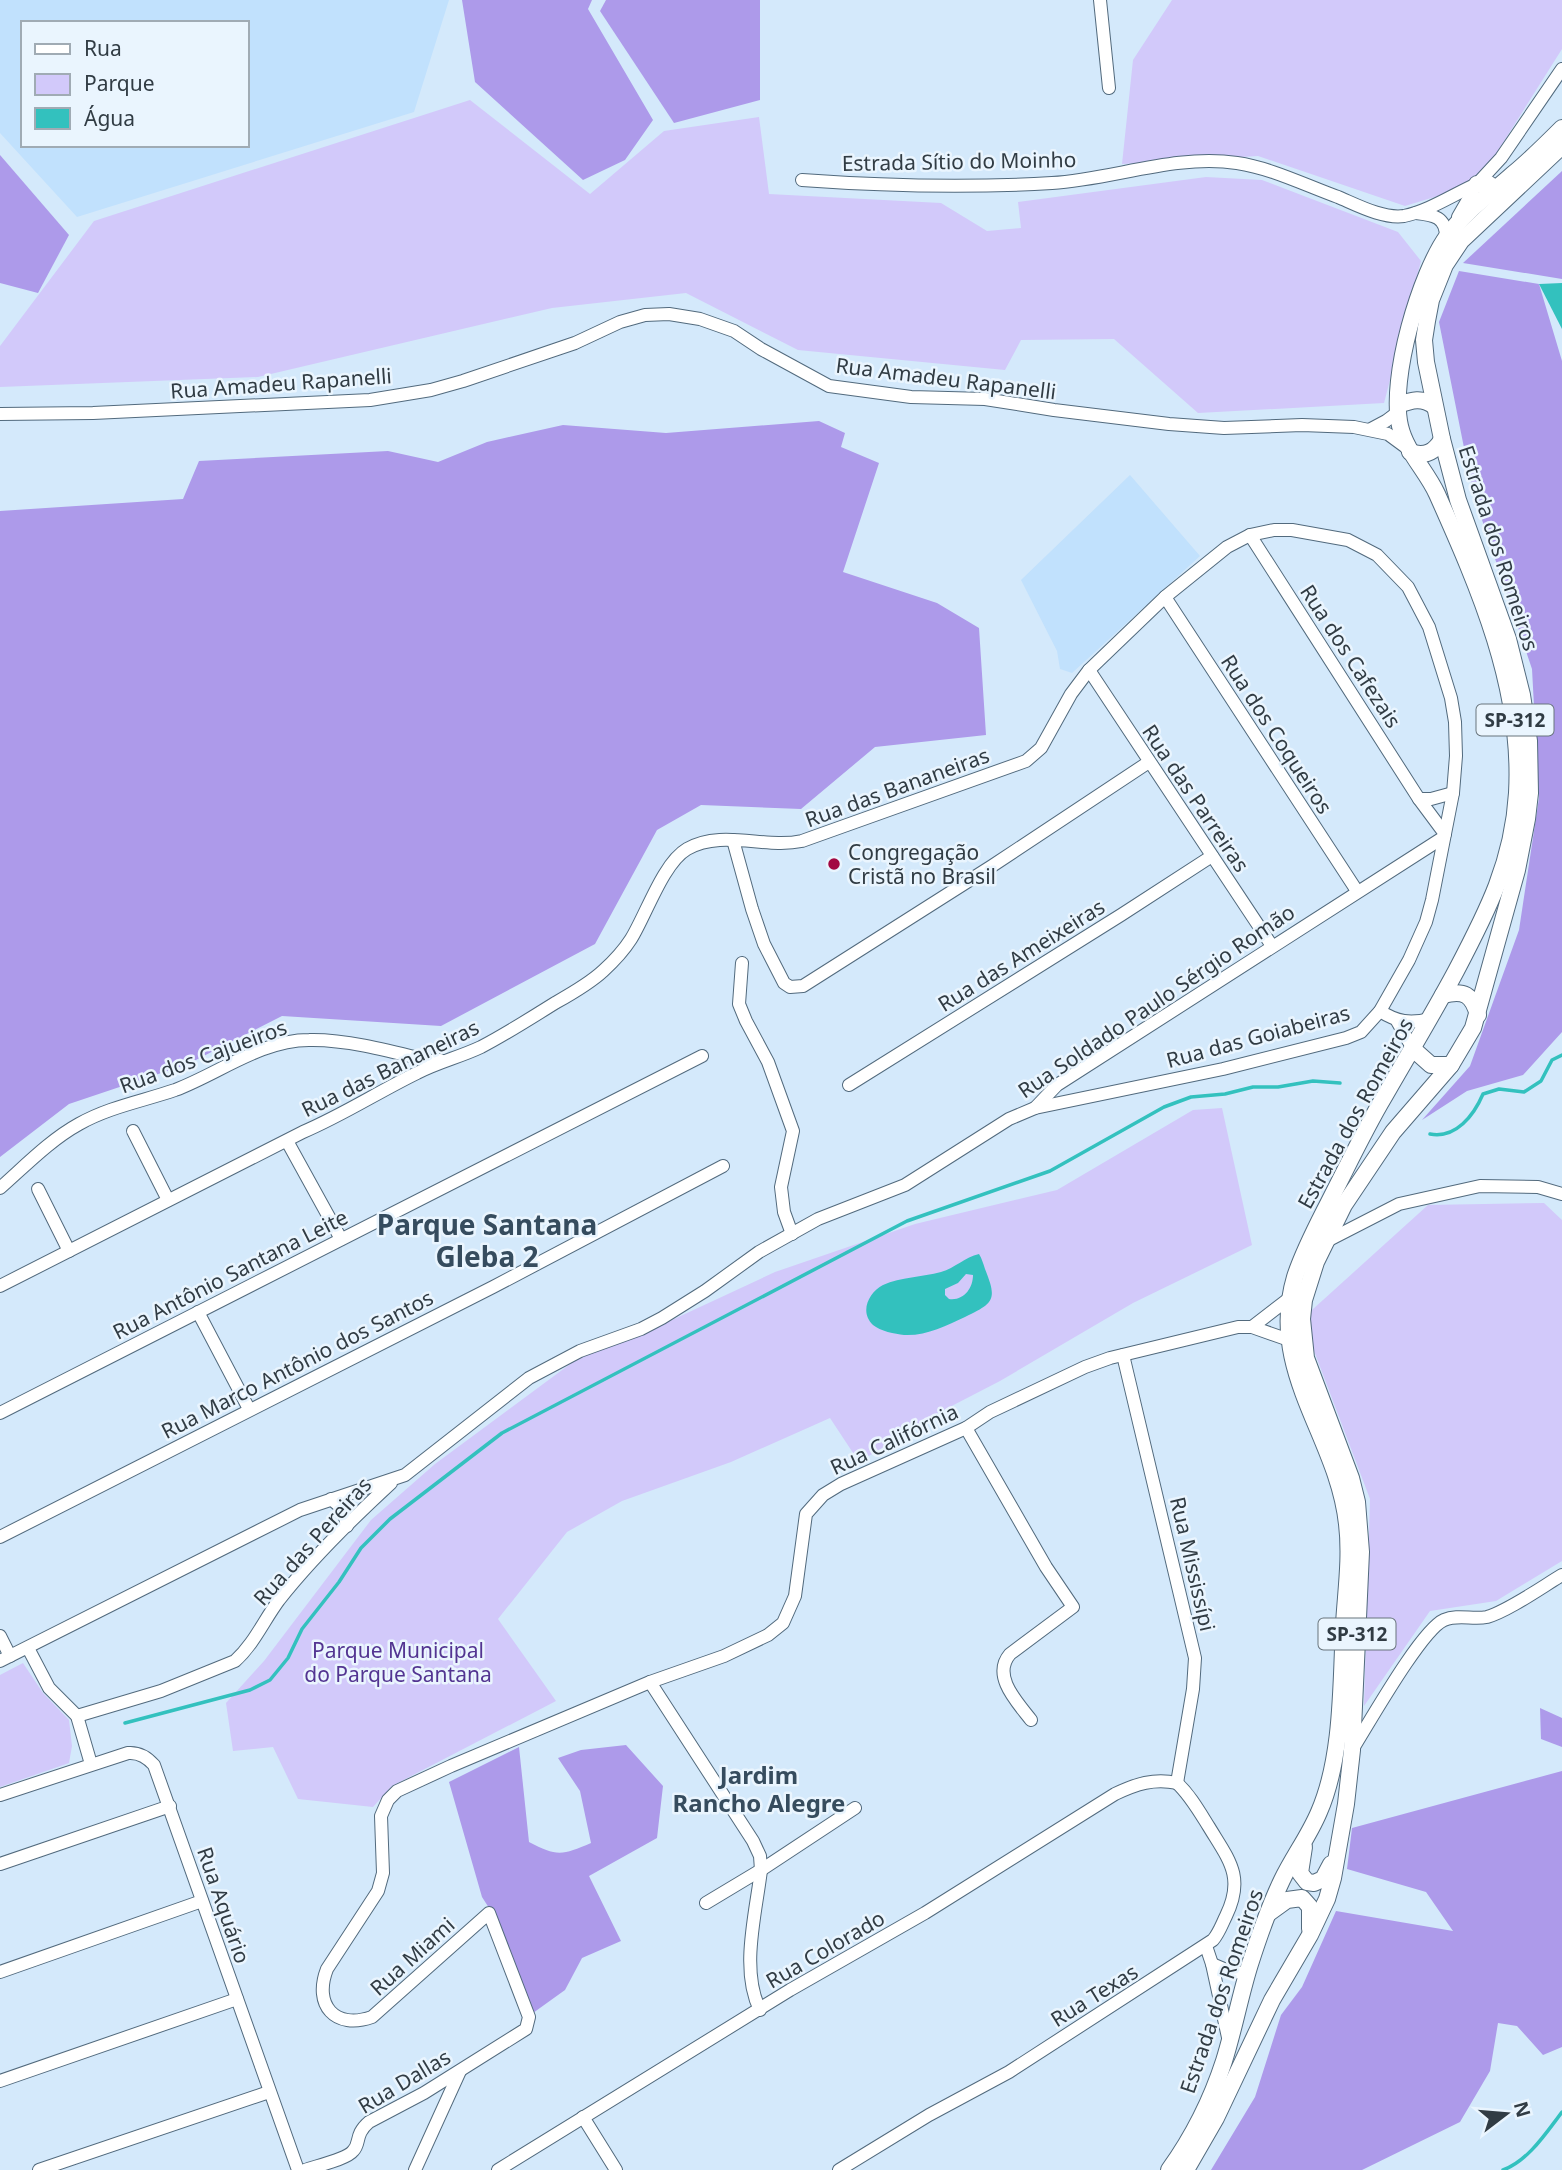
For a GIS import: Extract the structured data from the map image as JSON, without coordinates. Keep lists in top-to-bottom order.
{
  "streets": {
    "main road": ["Estrada dos Romeiros", "SP-312"],
    "street": [
      "Estrada Sítio do Moinho",
      "Rua Amadeu Rapanelli",
      "Rua dos Cafezais",
      "Rua dos Coqueiros",
      "Rua das Bananeiras",
      "Rua das Parreiras",
      "Rua das Ameixeiras",
      "Rua Soldado Paulo Sérgio Romão",
      "Rua das Goiabeiras",
      "Rua dos Cajueiros",
      "Rua Antônio Santana Leite",
      "Rua Marco Antônio dos Santos",
      "Rua Califórnia",
      "Rua das Pereiras",
      "Rua Mississípi",
      "Rua Aquário",
      "Rua Colorado",
      "Rua Miami",
      "Rua Texas",
      "Rua Dallas"
    ]
  },
  "crossings": [
    ["Estrada dos Romeiros", "Rua Califórnia"],
    ["Rua dos Cafezais", "Rua das Bananeiras"],
    ["Rua dos Cafezais", "Rua Soldado Paulo Sérgio Romão"],
    ["Rua dos Cafezais", "Rua das Goiabeiras"],
    ["Rua dos Coqueiros", "Rua das Bananeiras"],
    ["Rua dos Coqueiros", "Rua Soldado Paulo Sérgio Romão"],
    ["Rua das Bananeiras", "Rua das Parreiras"],
    ["Rua das Bananeiras", "Rua das Goiabeiras"],
    ["Rua das Bananeiras", "Rua dos Cajueiros"],
    ["Rua das Parreiras", "Rua das Ameixeiras"],
    ["Rua das Parreiras", "Rua Soldado Paulo Sérgio Romão"],
    ["Rua Soldado Paulo Sérgio Romão", "Rua das Goiabeiras"],
    ["Rua Soldado Paulo Sérgio Romão", "Rua das Pereiras"],
    ["Rua Califórnia", "Rua Mississípi"],
    ["Rua Califórnia", "Rua Miami"],
    ["Rua Mississípi", "Rua Colorado"],
    ["Rua Mississípi", "Rua Texas"],
    ["Rua Colorado", "Rua Texas"],
    ["Rua Miami", "Rua Dallas"]
  ],
  "districts": ["Parque Santana Gleba 2", "Jardim Rancho Alegre"],
  "parks": ["Parque Municipal do Parque Santana"],
  "places": ["Congregação Cristã no Brasil"],
  "legend": ["Rua", "Parque", "Água"],
  "north": "right"
}
